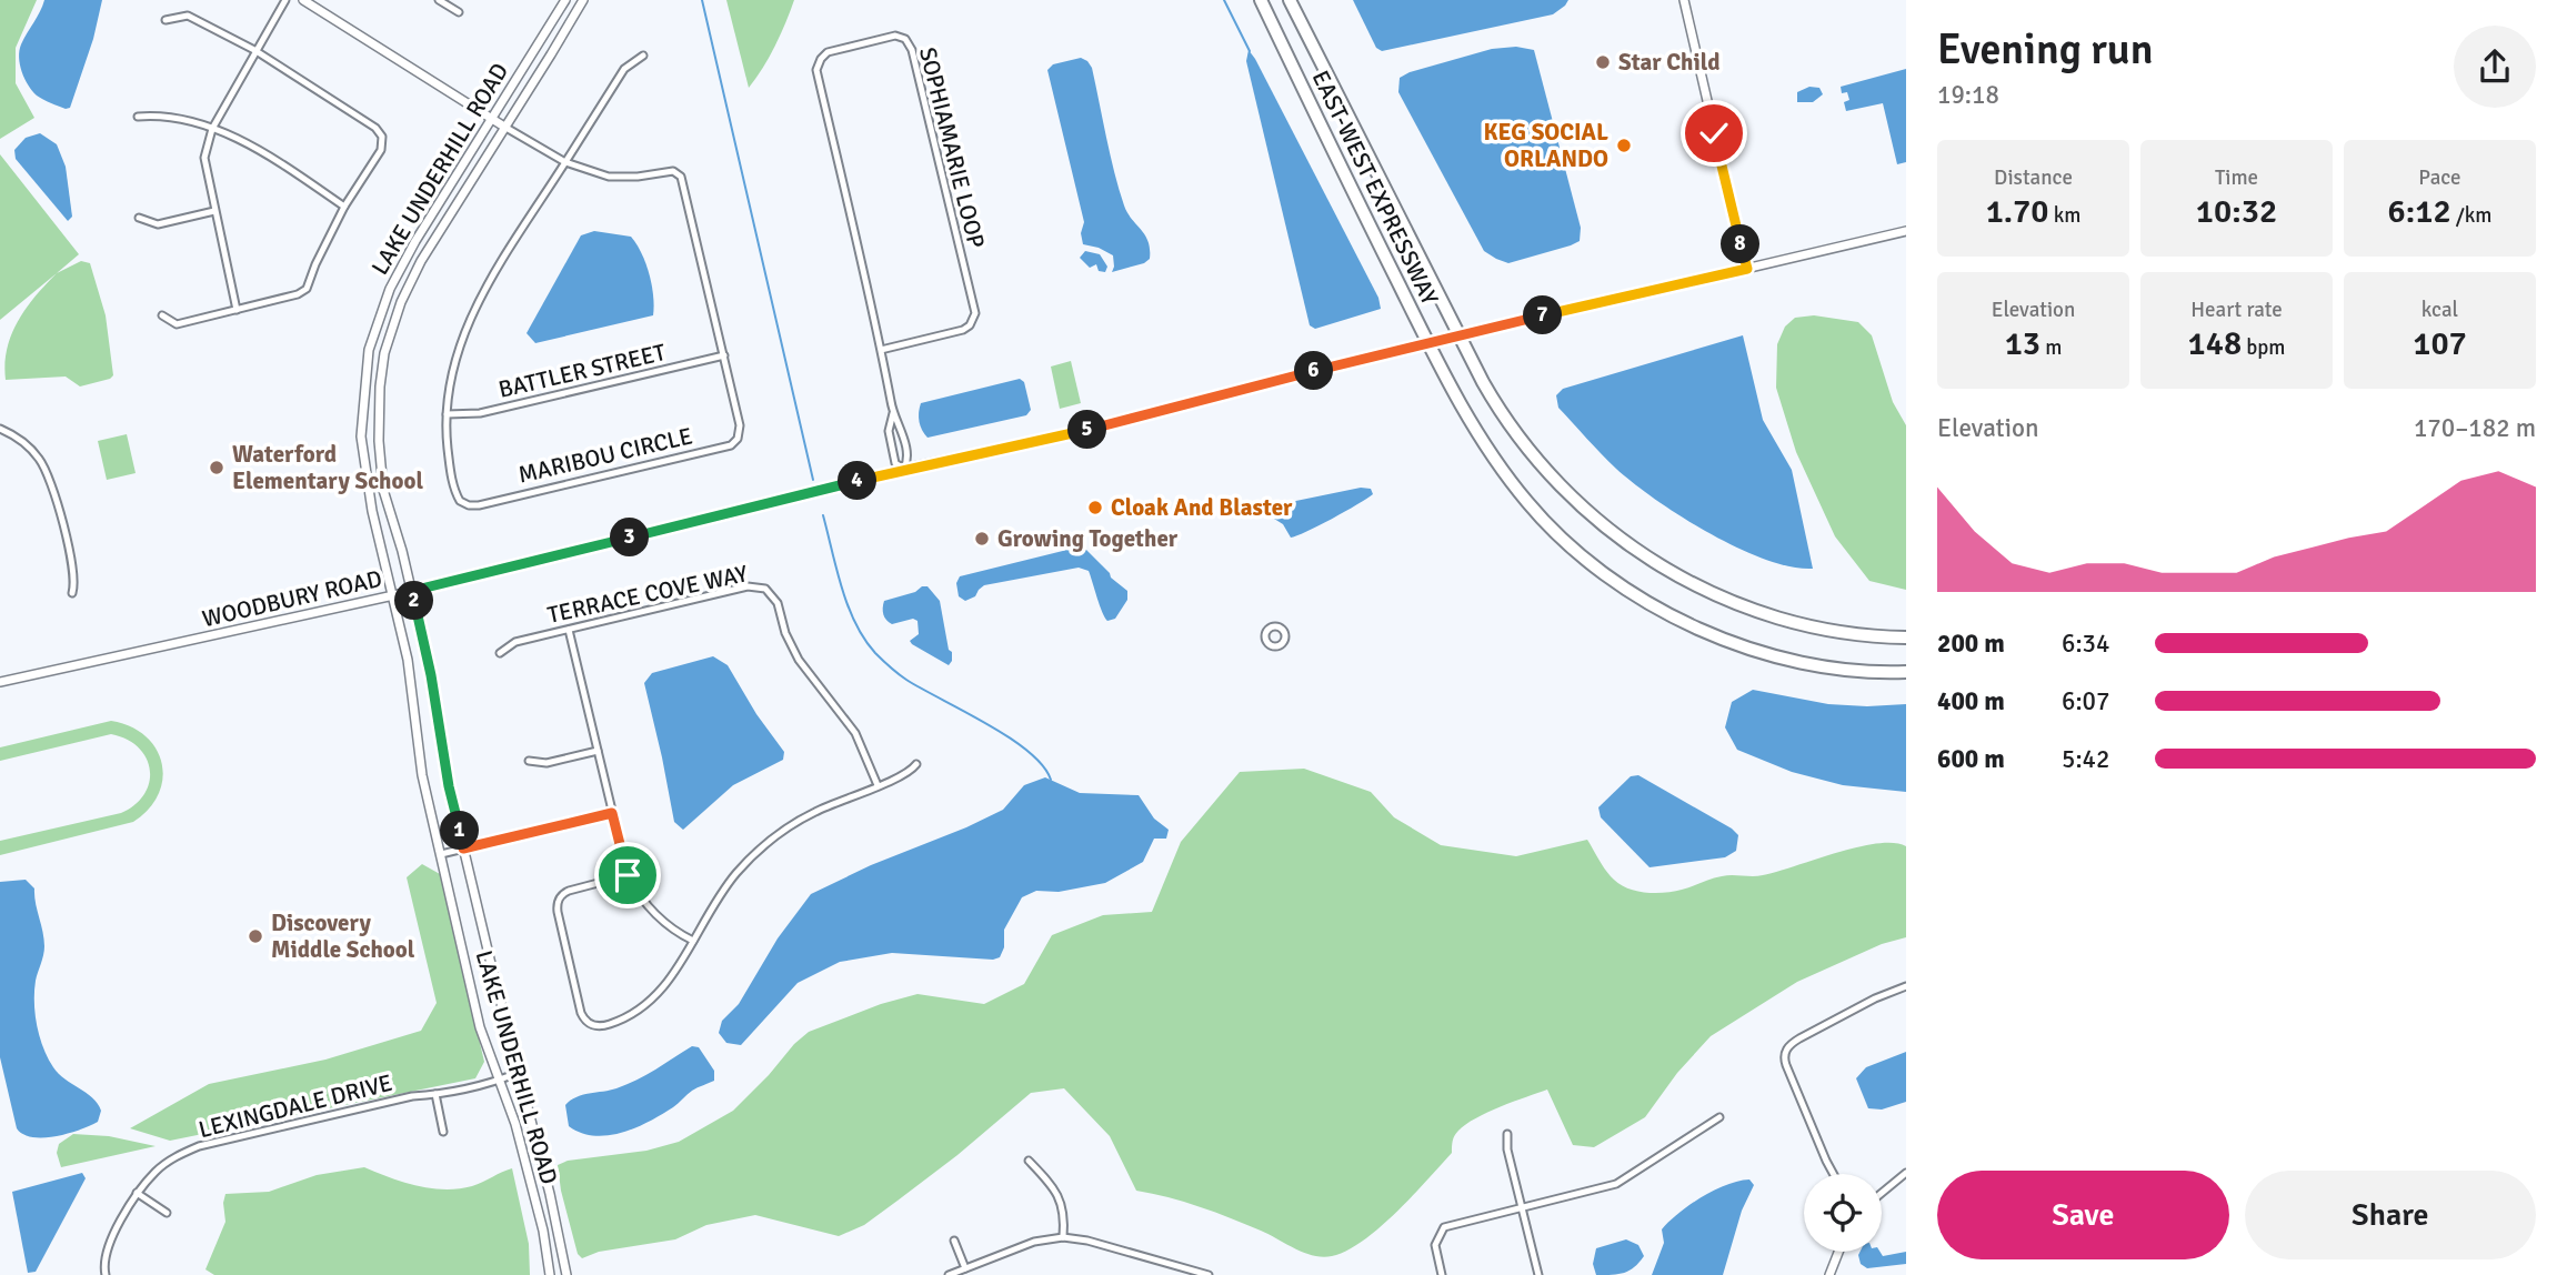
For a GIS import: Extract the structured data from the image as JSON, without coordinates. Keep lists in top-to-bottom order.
{
  "streets": {
    "highway": ["EAST-WEST EXPRESSWAY"],
    "street": [
      "SOPHIAMARIE LOOP",
      "LAKE UNDERHILL ROAD",
      "BATTLER STREET",
      "MARIBOU CIRCLE",
      "TERRACE COVE WAY",
      "WOODBURY ROAD",
      "LEXINGDALE DRIVE"
    ]
  },
  "crossings": [
    ["SOPHIAMARIE LOOP", "WOODBURY ROAD"],
    ["LAKE UNDERHILL ROAD", "MARIBOU CIRCLE"],
    ["LAKE UNDERHILL ROAD", "WOODBURY ROAD"],
    ["LAKE UNDERHILL ROAD", "LEXINGDALE DRIVE"],
    ["BATTLER STREET", "MARIBOU CIRCLE"]
  ],
  "places": [
    "Star Child",
    "KEG SOCIAL ORLANDO",
    "Waterford Elementary School",
    "Cloak And Blaster",
    "Growing Together",
    "Discovery Middle School"
  ],
  "page": {
    "heading": ["Evening run", "19:18"],
    "stats": [
      ["Distance", "1.70 km"],
      ["Time", "10:32"],
      ["Pace", "6:12 /km"],
      ["Elevation", "13 m"],
      ["Heart rate", "148 bpm"],
      ["kcal", "107"]
    ],
    "pins": [
      "8",
      "7",
      "6",
      "5",
      "4",
      "3",
      "2",
      "1"
    ],
    "chart": ["Elevation", "170–182 m"],
    "list": [
      {
        "name": "200 m",
        "note": "6:34"
      },
      {
        "name": "400 m",
        "note": "6:07"
      },
      {
        "name": "600 m",
        "note": "5:42"
      }
    ],
    "buttons": ["Save", "Share"]
  }
}
